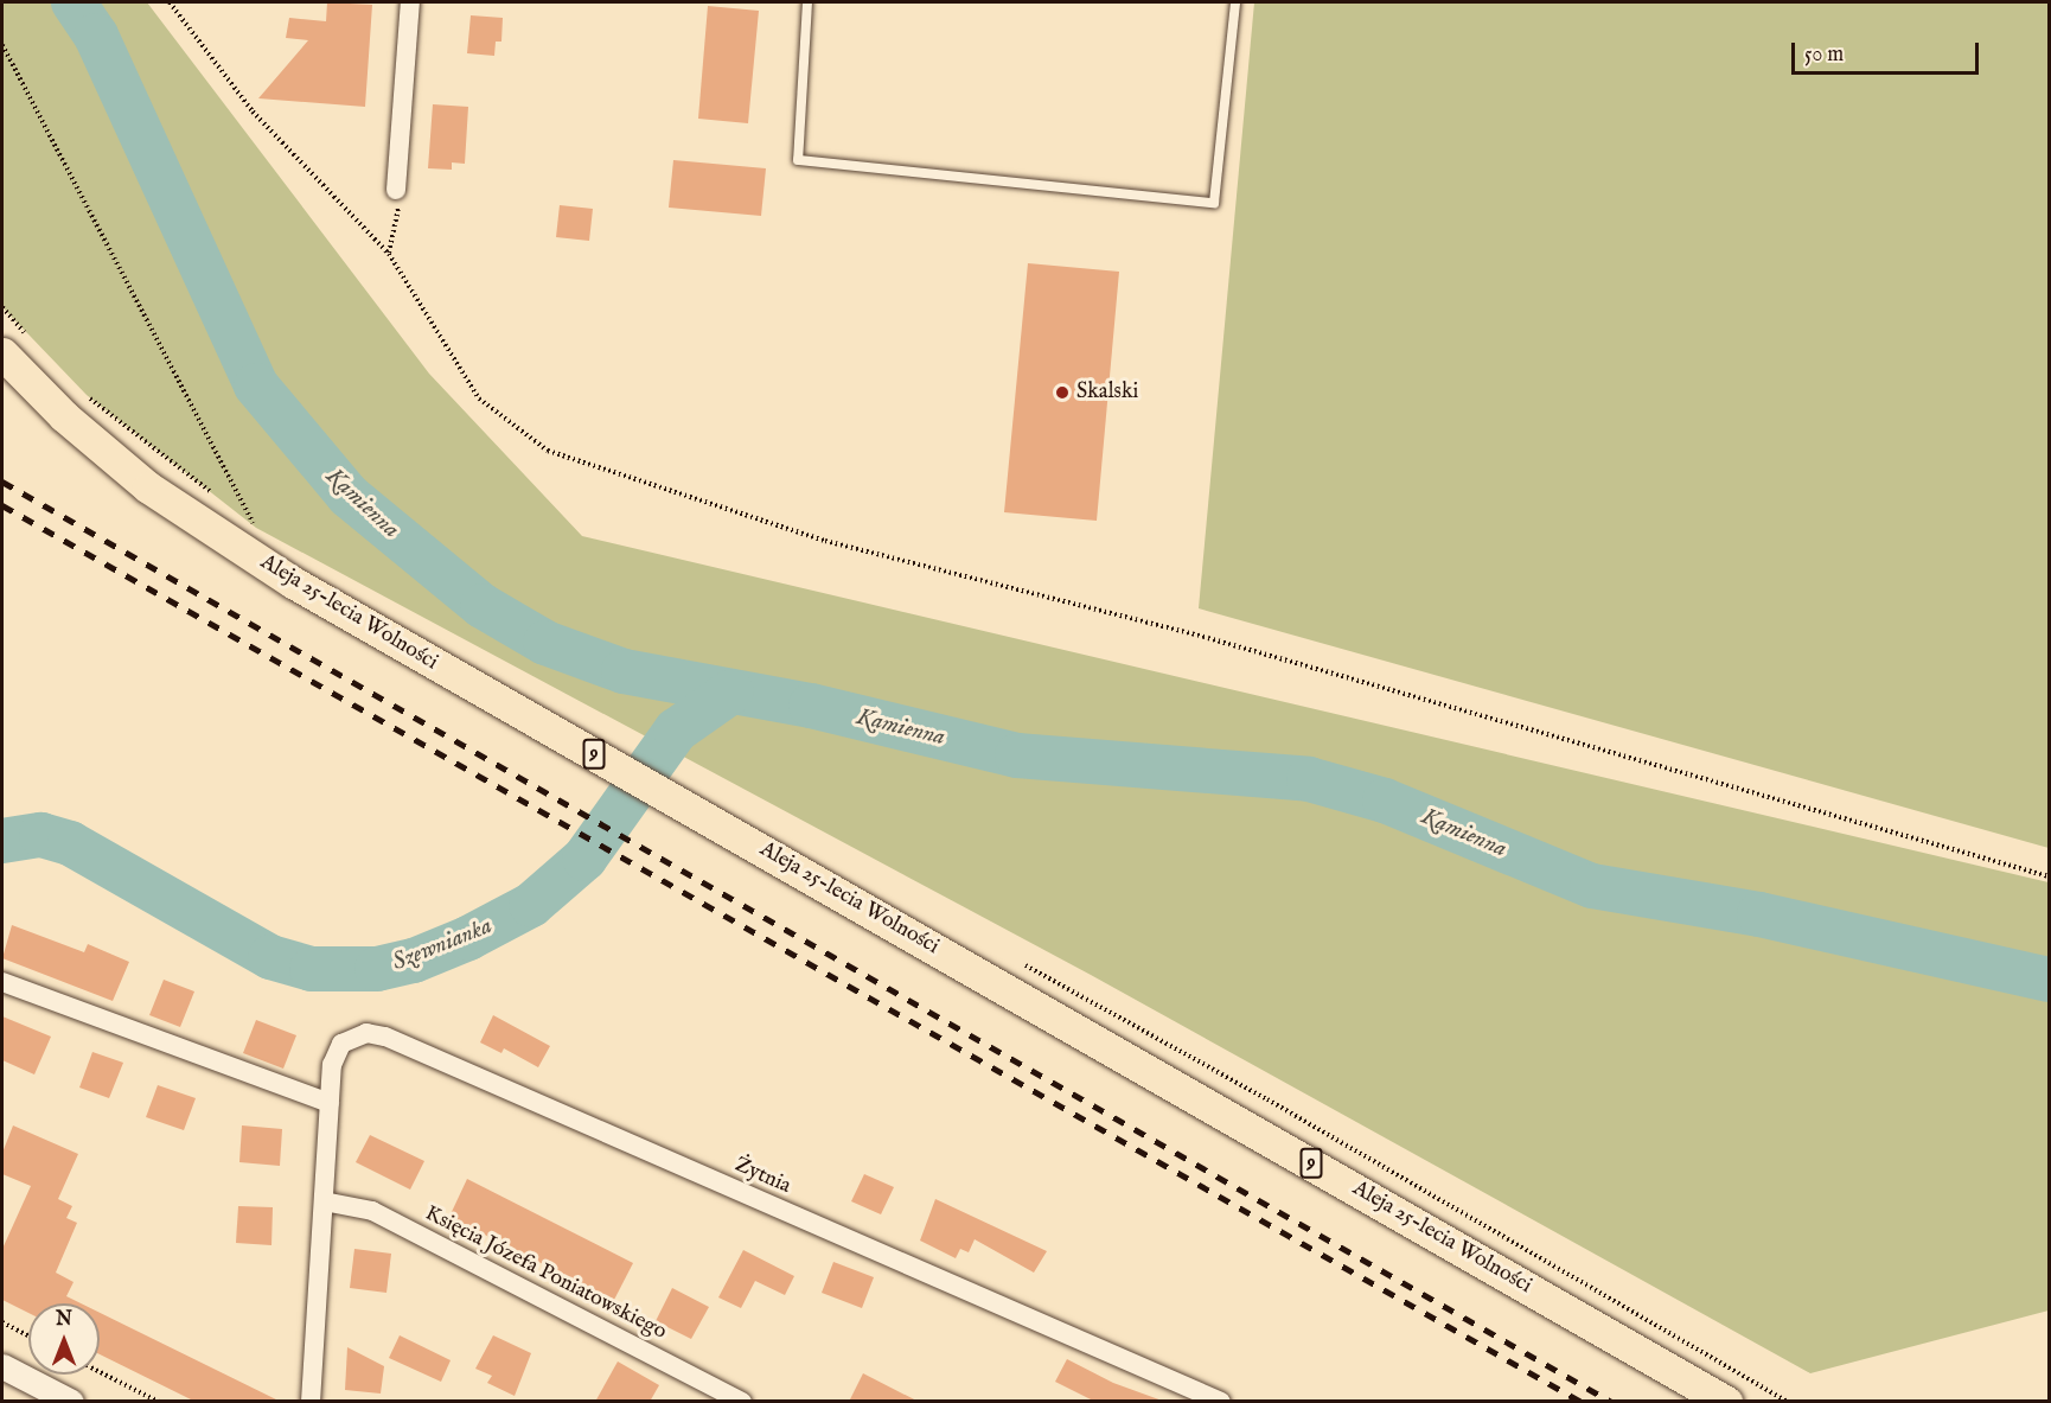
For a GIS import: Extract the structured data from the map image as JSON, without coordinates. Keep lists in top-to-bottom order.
{
  "streets": {
    "main road": ["Aleja 25-lecia Wolności", "9"],
    "street": ["Żytnia", "Księcia Józefa Poniatowskiego"]
  },
  "water": ["Kamienna", "Szewnianka"],
  "places": ["Skalski"],
  "scale_bar": "50 m",
  "north": "top"
}
